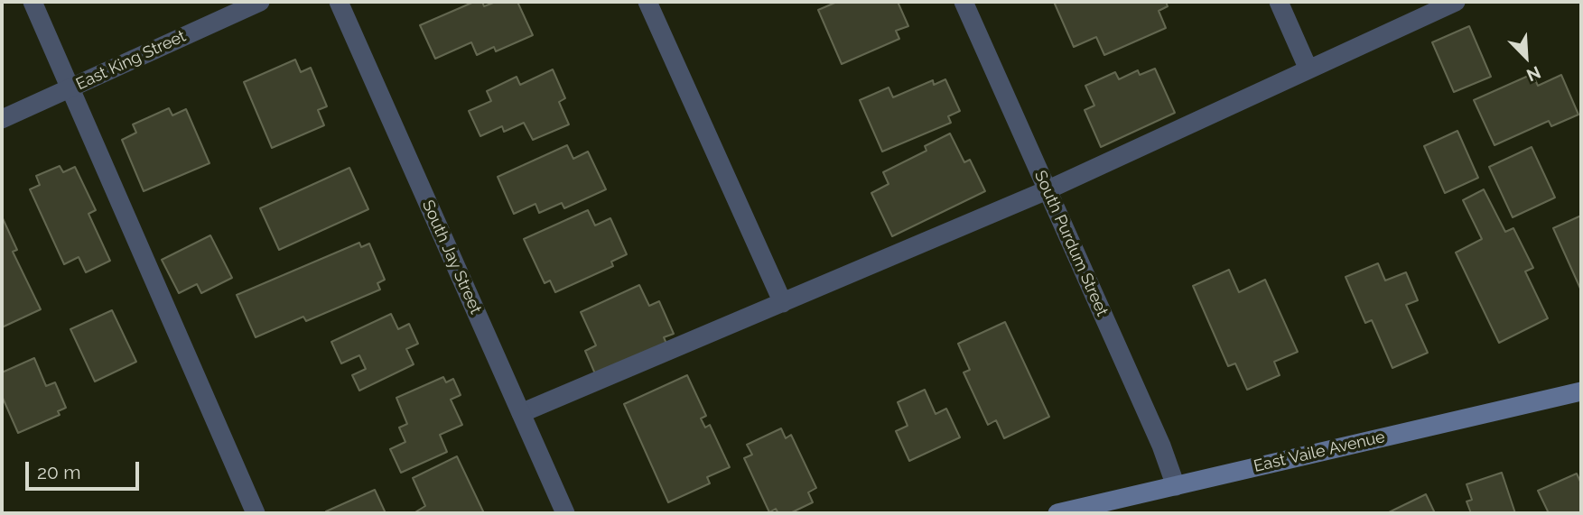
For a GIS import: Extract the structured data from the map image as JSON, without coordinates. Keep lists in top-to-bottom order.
{
  "streets": {
    "street": [
      "East King Street",
      "South Purdum Street",
      "South Jay Street",
      "East Vaile Avenue"
    ]
  },
  "crossings": [
    ["South Purdum Street", "East Vaile Avenue"]
  ],
  "scale_bar": "20 m",
  "north": "bottom right"
}
